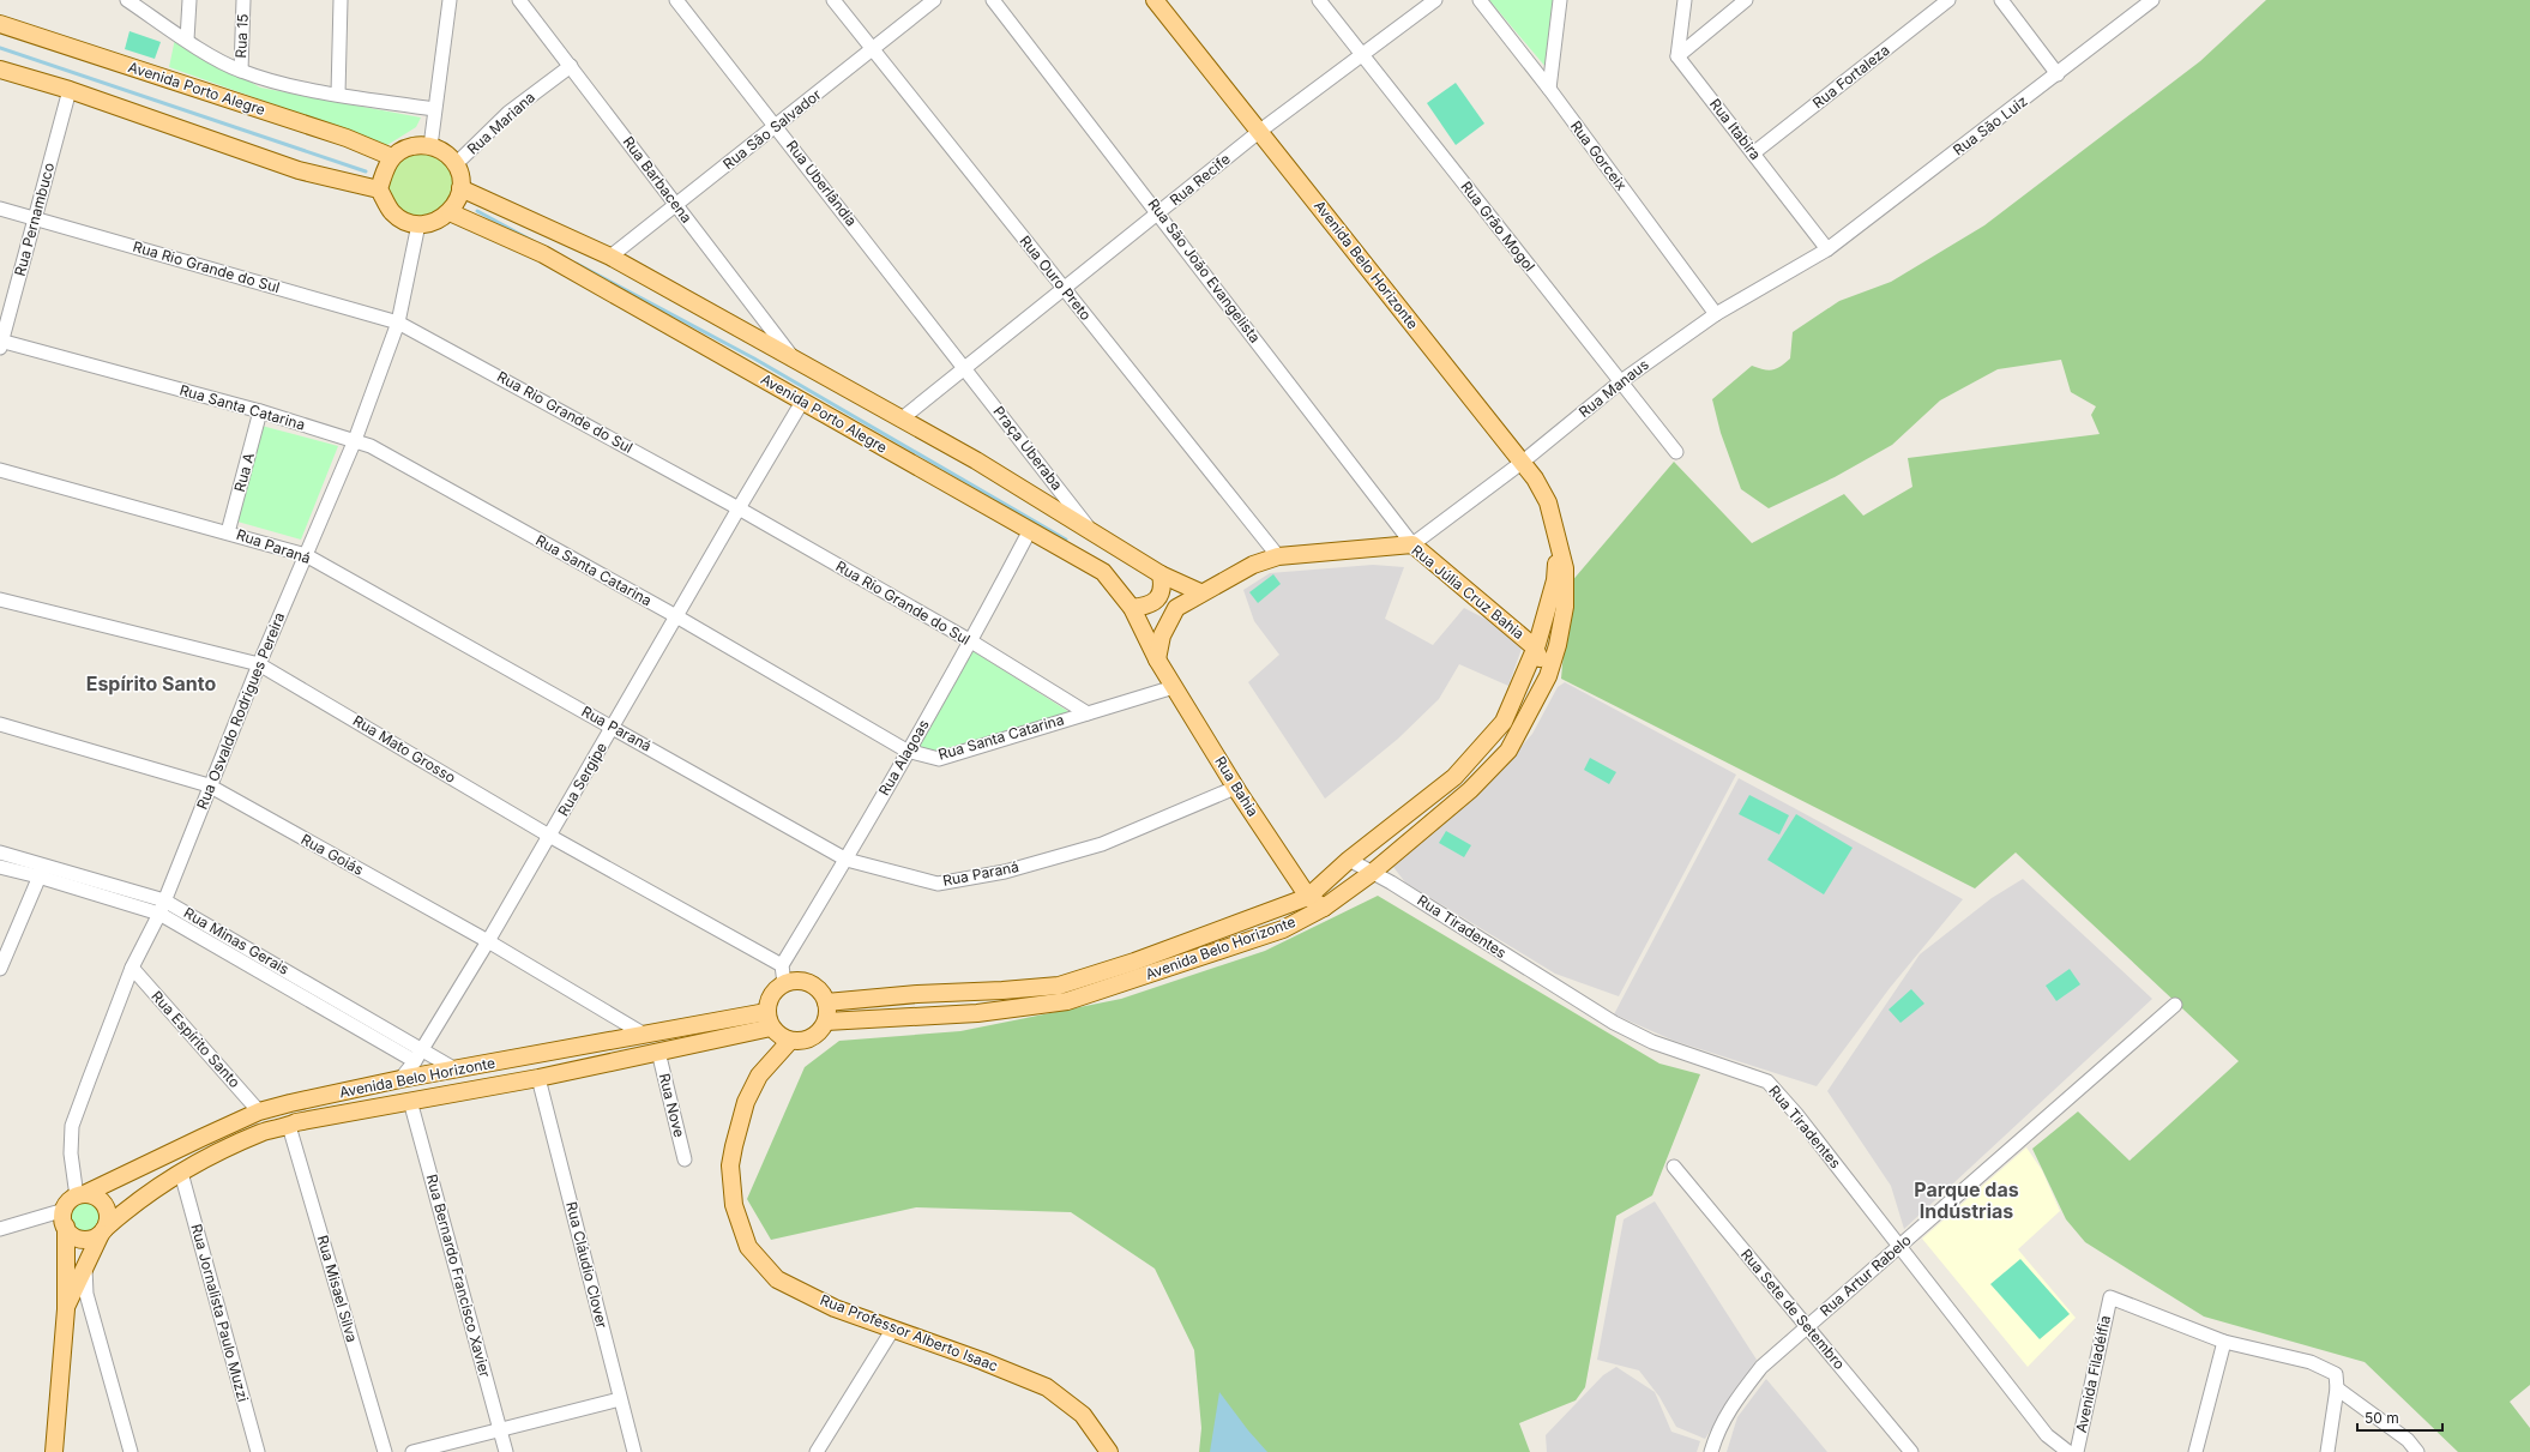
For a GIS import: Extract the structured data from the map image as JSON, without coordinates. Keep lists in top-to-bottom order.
{
  "streets": {
    "main road": [
      "Avenida Porto Alegre",
      "Avenida Belo Horizonte",
      "Rua Júlia Cruz Bahia",
      "Rua Bahia",
      "Rua Professor Alberto Isaac"
    ],
    "street": [
      "Rua 15",
      "Rua Fortaleza",
      "Rua Mariana",
      "Rua São Luiz",
      "Rua São Salvador",
      "Rua Itabira",
      "Rua Gorceix",
      "Rua Barbacena",
      "Rua Recife",
      "Rua Uberlândia",
      "Rua Pernambuco",
      "Rua Grão Mogol",
      "Rua Rio Grande do Sul",
      "Rua São João Evangelista",
      "Rua Ouro Preto",
      "Rua Manaus",
      "Rua Santa Catarina",
      "Praça Uberaba",
      "Rua A",
      "Rua Paraná",
      "Rua Osvaldo Rodrigues Pereira",
      "Rua Mato Grosso",
      "Rua Alagoas",
      "Rua Sergipe",
      "Rua Goiás",
      "Rua Tiradentes",
      "Rua Minas Gerais",
      "Rua Espírito Santo",
      "Rua Nove",
      "Rua Cláudio Clover",
      "Rua Bernardo Francisco Xavier",
      "Rua Artur Rabelo",
      "Rua Misael Silva",
      "Rua Sete de Setembro",
      "Rua Jornalista Paulo Muzzi",
      "Avenida Filadélfia"
    ]
  },
  "crossings": [
    ["Rua Fortaleza", "Rua Itabira"],
    ["Avenida Porto Alegre", "Rua Mariana"],
    ["Avenida Porto Alegre", "Rua Júlia Cruz Bahia"],
    ["Avenida Porto Alegre", "Rua Osvaldo Rodrigues Pereira"],
    ["Avenida Porto Alegre", "Rua Alagoas"],
    ["Avenida Porto Alegre", "Rua Sergipe"],
    ["Avenida Porto Alegre", "Rua Bahia"],
    ["Rua Mariana", "Rua Barbacena"],
    ["Rua Mariana", "Rua Osvaldo Rodrigues Pereira"],
    ["Rua São Luiz", "Rua Itabira"],
    ["Rua São Luiz", "Rua Manaus"],
    ["Rua São Salvador", "Rua Barbacena"],
    ["Rua São Salvador", "Rua Uberlândia"],
    ["Rua São Salvador", "Rua Ouro Preto"],
    ["Rua Itabira", "Rua Manaus"],
    ["Rua Gorceix", "Rua Manaus"],
    ["Rua Recife", "Rua Uberlândia"],
    ["Rua Recife", "Rua Grão Mogol"],
    ["Rua Recife", "Avenida Belo Horizonte"],
    ["Rua Recife", "Rua São João Evangelista"],
    ["Rua Recife", "Rua Ouro Preto"],
    ["Rua Recife", "Praça Uberaba"],
    ["Rua Uberlândia", "Praça Uberaba"],
    ["Rua Pernambuco", "Rua Rio Grande do Sul"],
    ["Rua Pernambuco", "Rua Santa Catarina"],
    ["Rua Grão Mogol", "Rua Manaus"],
    ["Avenida Belo Horizonte", "Rua Manaus"],
    ["Avenida Belo Horizonte", "Rua Júlia Cruz Bahia"],
    ["Avenida Belo Horizonte", "Rua Osvaldo Rodrigues Pereira"],
    ["Avenida Belo Horizonte", "Rua Sergipe"],
    ["Avenida Belo Horizonte", "Rua Bahia"],
    ["Avenida Belo Horizonte", "Rua Goiás"],
    ["Avenida Belo Horizonte", "Rua Tiradentes"],
    ["Avenida Belo Horizonte", "Rua Minas Gerais"],
    ["Avenida Belo Horizonte", "Rua Espírito Santo"],
    ["Avenida Belo Horizonte", "Rua Nove"],
    ["Avenida Belo Horizonte", "Rua Cláudio Clover"],
    ["Avenida Belo Horizonte", "Rua Bernardo Francisco Xavier"],
    ["Avenida Belo Horizonte", "Rua Misael Silva"],
    ["Avenida Belo Horizonte", "Rua Jornalista Paulo Muzzi"],
    ["Avenida Belo Horizonte", "Rua Professor Alberto Isaac"],
    ["Rua Rio Grande do Sul", "Rua Santa Catarina"],
    ["Rua Rio Grande do Sul", "Rua Osvaldo Rodrigues Pereira"],
    ["Rua Rio Grande do Sul", "Rua Alagoas"],
    ["Rua Rio Grande do Sul", "Rua Sergipe"],
    ["Rua São João Evangelista", "Rua Manaus"],
    ["Rua São João Evangelista", "Rua Júlia Cruz Bahia"],
    ["Rua Ouro Preto", "Rua Júlia Cruz Bahia"],
    ["Rua Manaus", "Rua Júlia Cruz Bahia"],
    ["Rua Santa Catarina", "Rua A"],
    ["Rua Santa Catarina", "Rua Osvaldo Rodrigues Pereira"],
    ["Rua Santa Catarina", "Rua Alagoas"],
    ["Rua Santa Catarina", "Rua Sergipe"],
    ["Rua Santa Catarina", "Rua Bahia"],
    ["Rua A", "Rua Paraná"],
    ["Rua Paraná", "Rua Osvaldo Rodrigues Pereira"],
    ["Rua Paraná", "Rua Alagoas"],
    ["Rua Paraná", "Rua Sergipe"],
    ["Rua Paraná", "Rua Bahia"],
    ["Rua Júlia Cruz Bahia", "Rua Bahia"],
    ["Rua Osvaldo Rodrigues Pereira", "Rua Mato Grosso"],
    ["Rua Osvaldo Rodrigues Pereira", "Rua Goiás"],
    ["Rua Osvaldo Rodrigues Pereira", "Rua Minas Gerais"],
    ["Rua Osvaldo Rodrigues Pereira", "Rua Espírito Santo"],
    ["Rua Mato Grosso", "Rua Alagoas"],
    ["Rua Mato Grosso", "Rua Sergipe"],
    ["Rua Sergipe", "Rua Goiás"],
    ["Rua Sergipe", "Rua Minas Gerais"],
    ["Rua Tiradentes", "Rua Artur Rabelo"],
    ["Rua Artur Rabelo", "Rua Sete de Setembro"]
  ],
  "districts": ["Espírito Santo", "Parque das Indústrias"],
  "scale_bar": "50 m"
}
